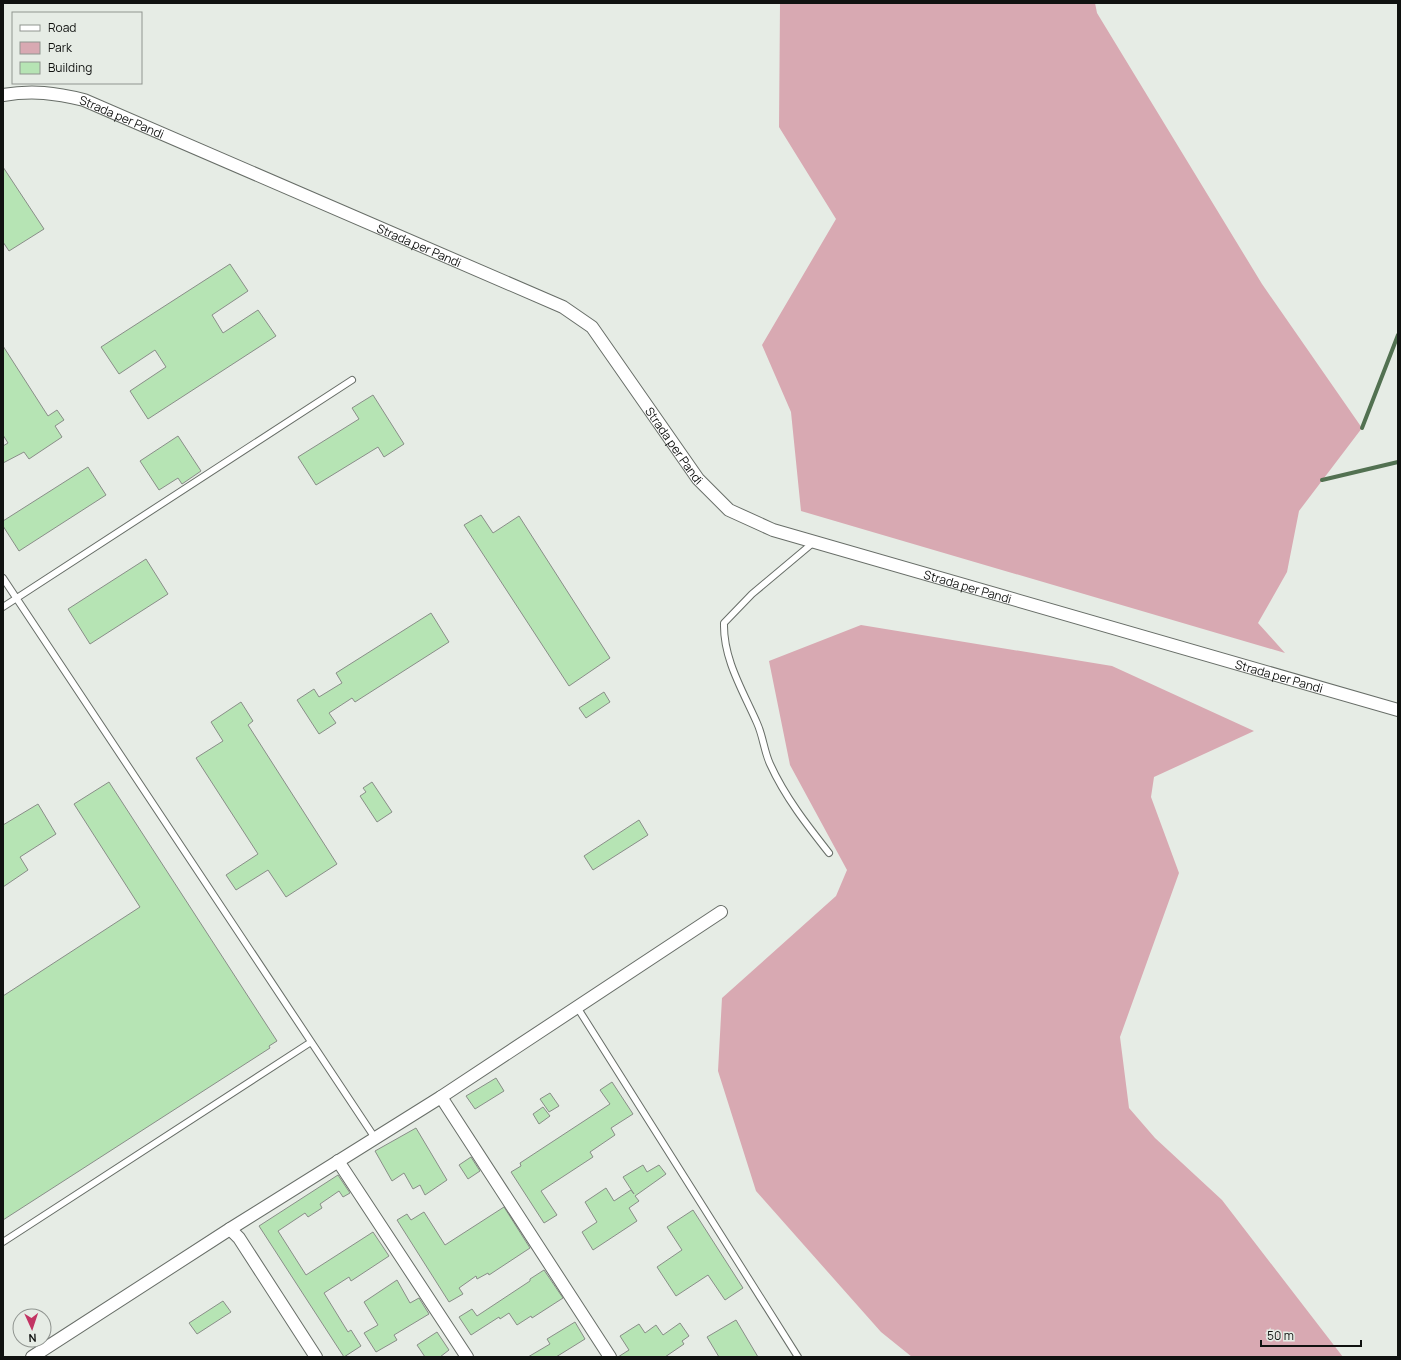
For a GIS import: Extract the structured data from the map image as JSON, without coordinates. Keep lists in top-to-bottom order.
{
  "streets": {
    "street": ["Strada per Pandi"]
  },
  "legend": ["Road", "Park", "Building"],
  "scale_bar": "50 m",
  "north": "bottom"
}
